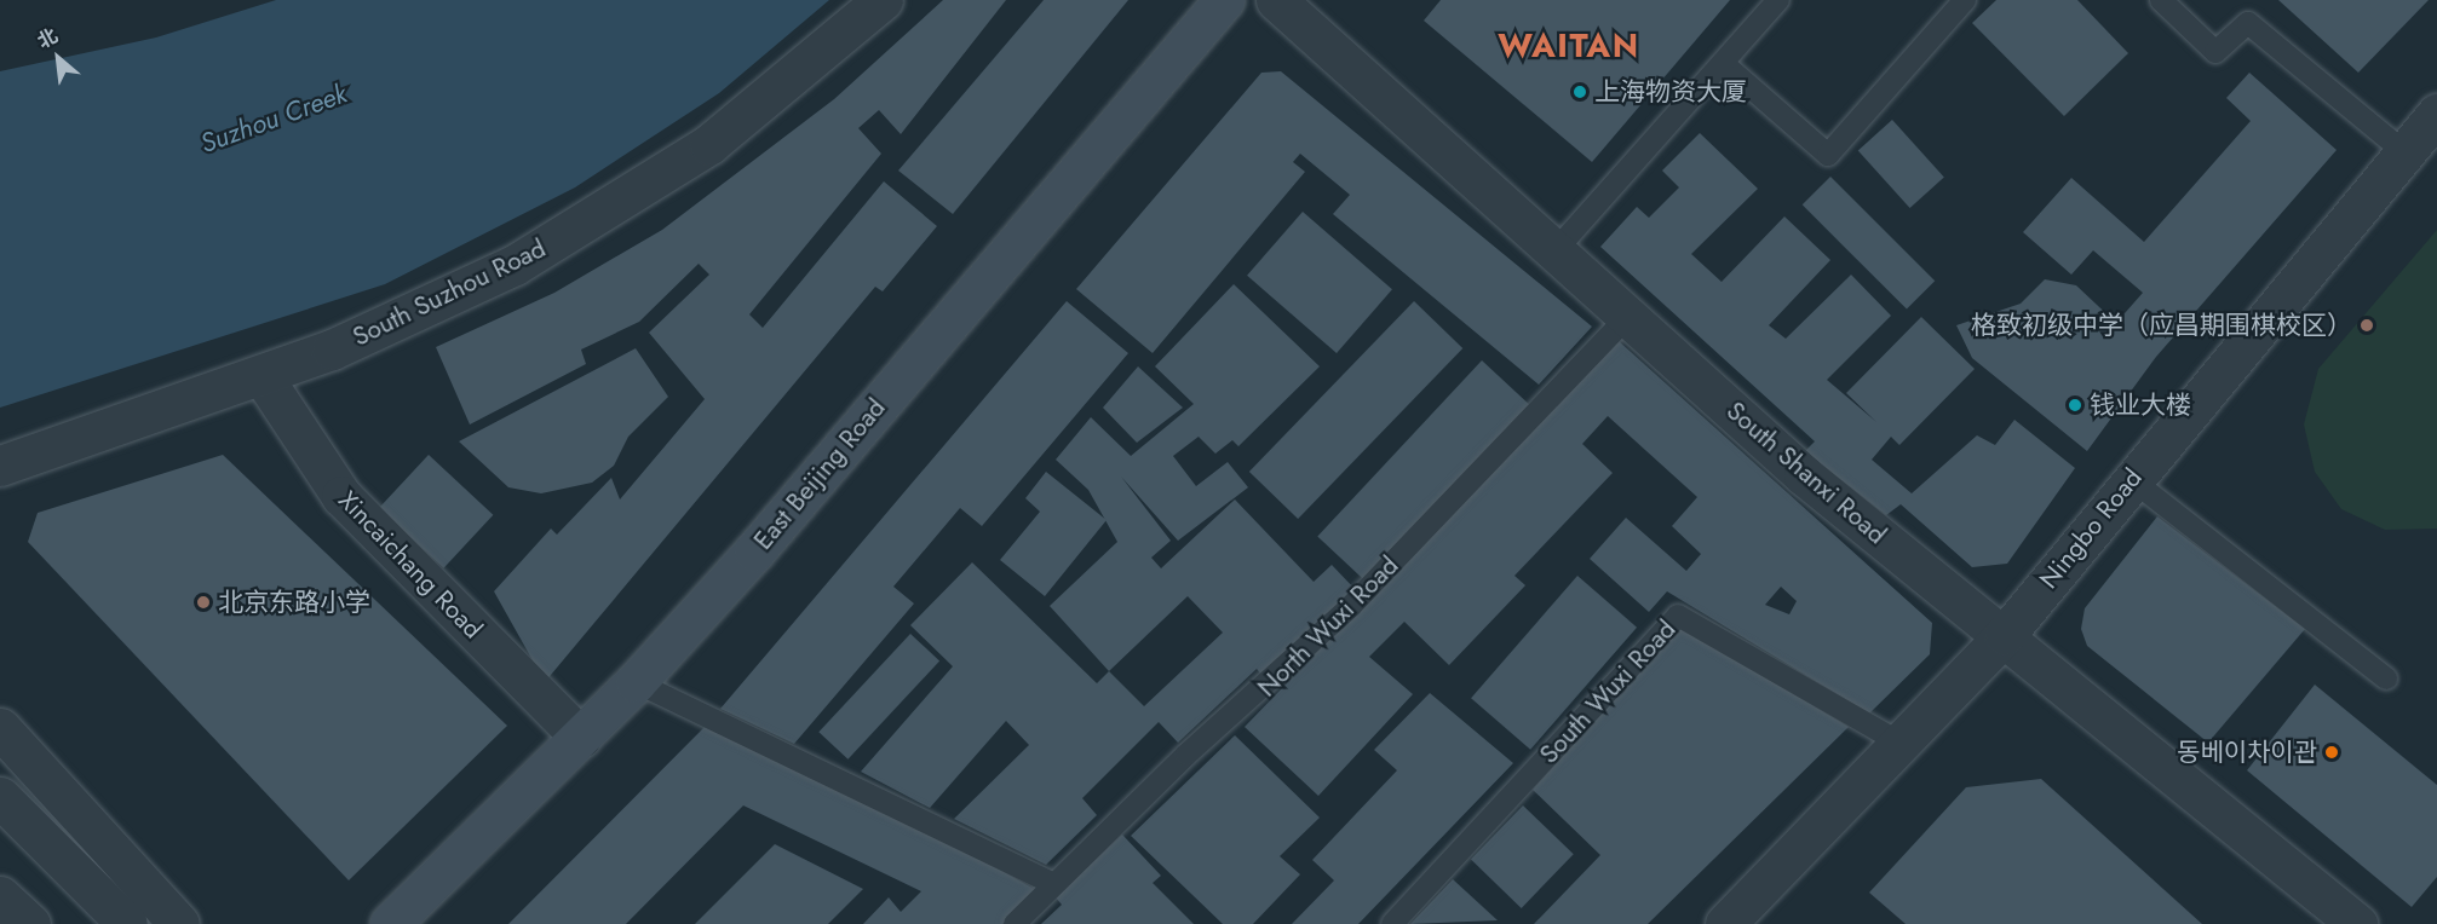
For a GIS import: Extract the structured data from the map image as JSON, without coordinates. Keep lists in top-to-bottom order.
{
  "streets": {
    "main road": ["East Beijing Road"],
    "street": [
      "South Suzhou Road",
      "South Shanxi Road",
      "Ningbo Road",
      "Xincaichang Road"
    ],
    "lane": ["North Wuxi Road", "South Wuxi Road"]
  },
  "crossings": [
    ["South Suzhou Road", "Xincaichang Road"],
    ["South Shanxi Road", "Ningbo Road"],
    ["South Shanxi Road", "North Wuxi Road"],
    ["East Beijing Road", "Xincaichang Road"],
    ["Ningbo Road", "South Wuxi Road"]
  ],
  "districts": ["WAITAN"],
  "water": ["Suzhou Creek"],
  "places": [
    "上海物资大厦",
    "格致初级中学（应昌期围棋校区）",
    "钱业大楼",
    "北京东路小学",
    "동베이차이관"
  ],
  "north": "top left"
}
